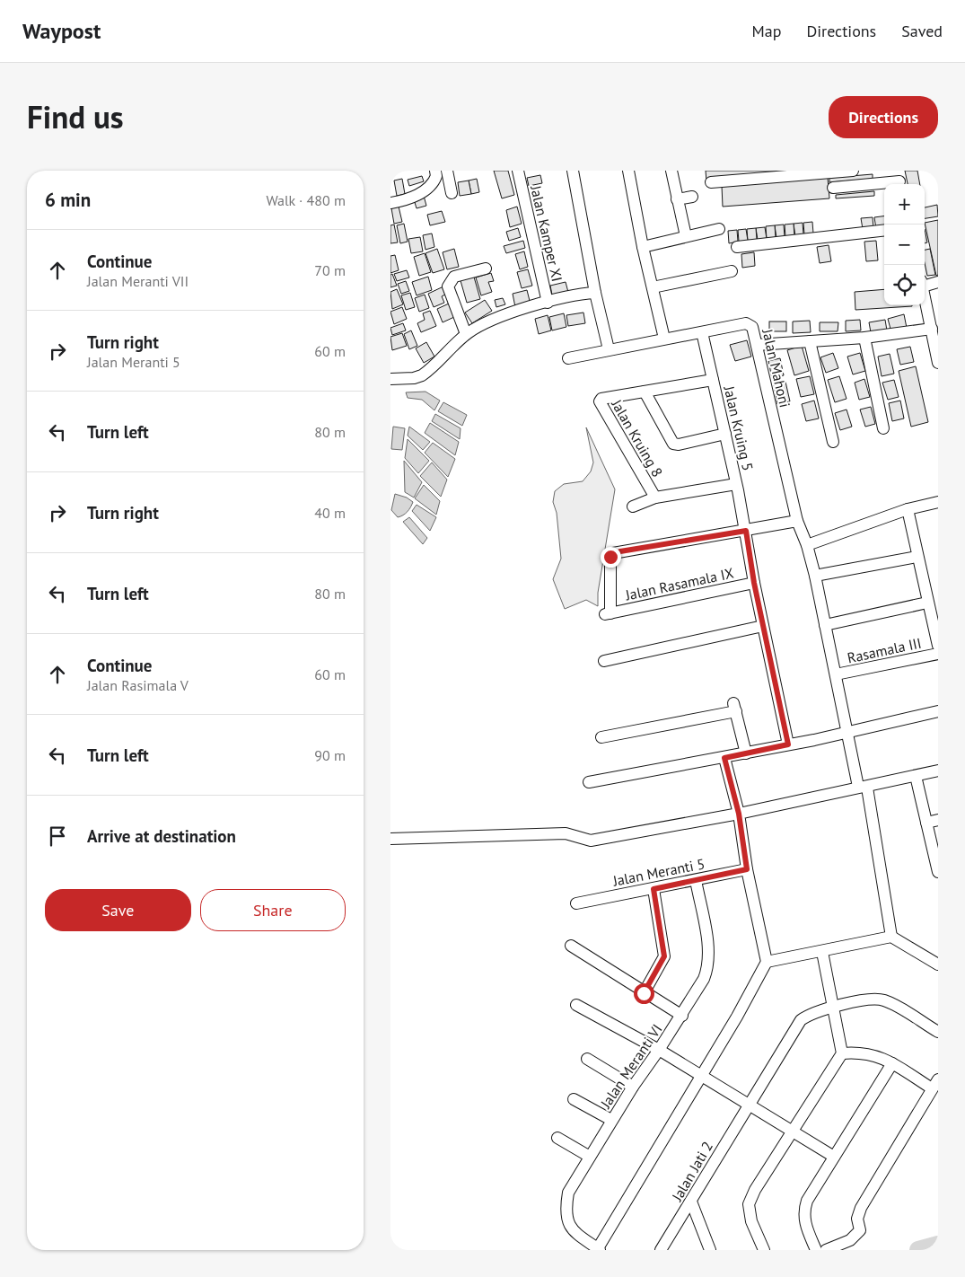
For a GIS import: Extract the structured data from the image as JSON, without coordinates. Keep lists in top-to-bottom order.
{
  "streets": {
    "street": [
      "Jalan Kamper XI",
      "Jalan Mahoni",
      "Jalan Kruing 5",
      "Jalan Kruing 8",
      "Jalan Rasamala IX",
      "Rasamala III",
      "Jalan Meranti 5",
      "Jalan Meranti VI",
      "Jalan Jati 2"
    ]
  },
  "crossings": [
    ["Jalan Mahoni", "Jalan Kruing 5"],
    ["Jalan Mahoni", "Rasamala III"],
    ["Jalan Kruing 5", "Jalan Kruing 8"],
    ["Jalan Kruing 5", "Jalan Rasamala IX"],
    ["Jalan Meranti 5", "Jalan Meranti VI"]
  ],
  "page": {
    "header": "Waypost",
    "nav": ["Map", "Directions", "Saved"],
    "title": "Find us",
    "buttons": [
      "Directions",
      ["Save", "Share"]
    ],
    "heading": ["6 min", "Walk · 480 m"],
    "map_buttons": ["+", "−"],
    "list": [
      ["Continue", "Jalan Meranti VII", "70 m"],
      ["Turn right", "Jalan Meranti 5", "60 m"],
      ["Turn left", "80 m"],
      ["Turn right", "40 m"],
      ["Turn left", "80 m"],
      ["Continue", "Jalan Rasimala V", "60 m"],
      ["Turn left", "90 m"],
      "Arrive at destination"
    ]
  }
}
